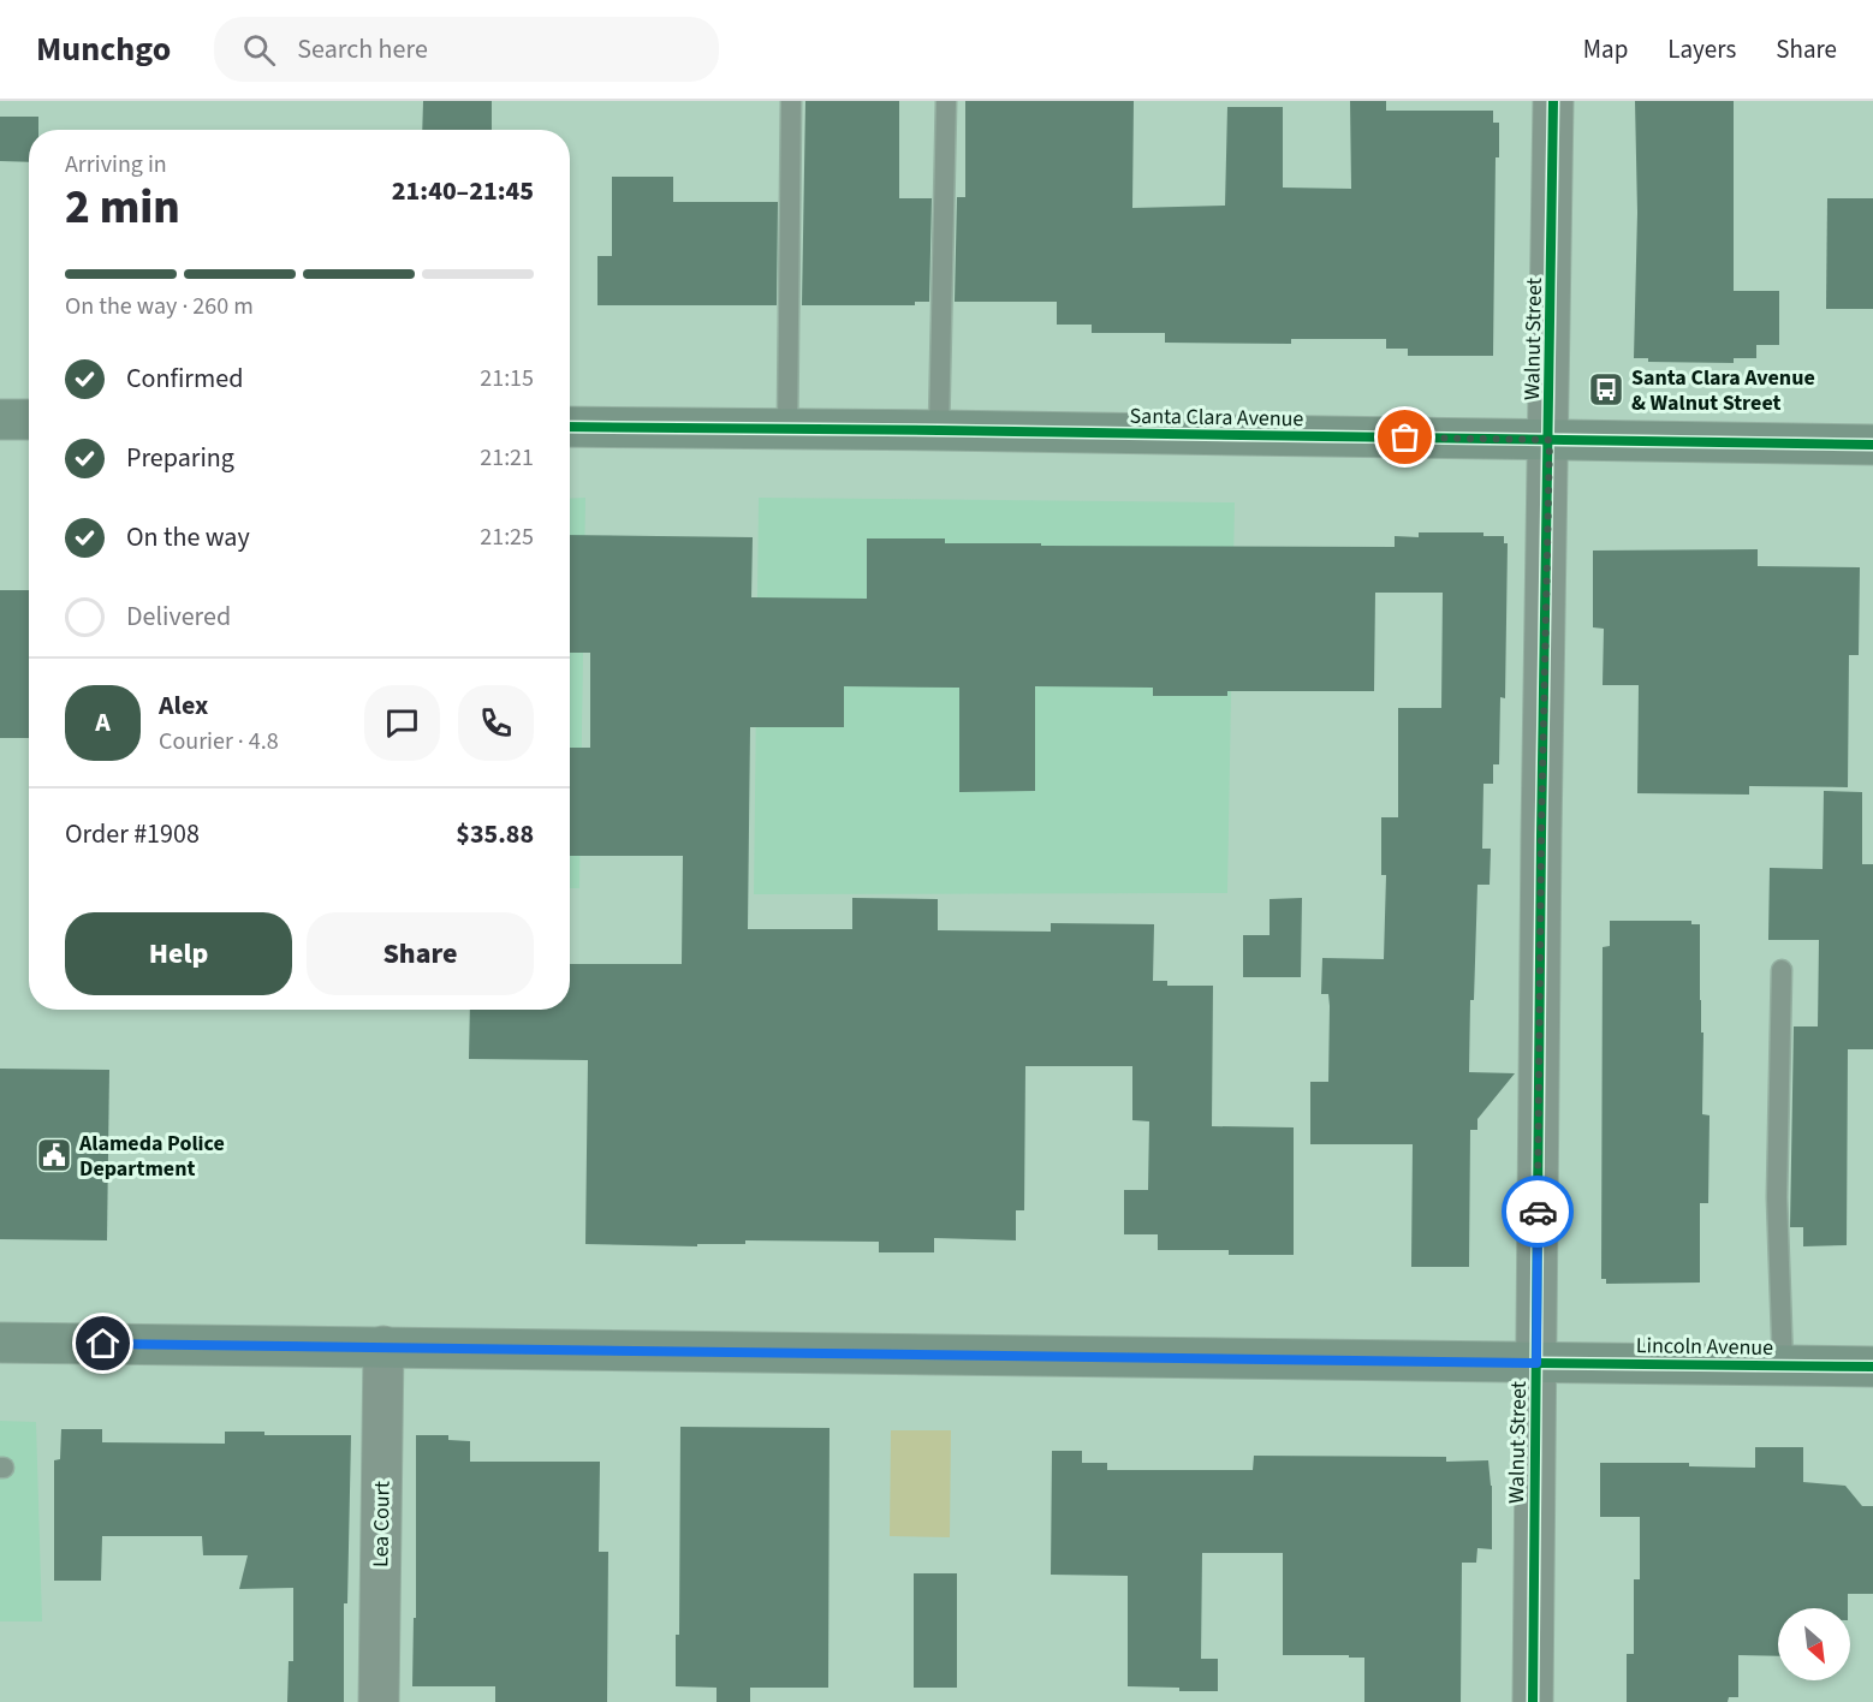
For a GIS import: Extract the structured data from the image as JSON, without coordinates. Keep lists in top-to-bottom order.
{
  "streets": {
    "main road": ["Santa Clara Avenue", "Lincoln Avenue"],
    "street": ["Walnut Street", "Lea Court"]
  },
  "crossings": [
    ["Walnut Street", "Santa Clara Avenue"],
    ["Walnut Street", "Lincoln Avenue"],
    ["Lincoln Avenue", "Lea Court"]
  ],
  "places": {
    "bus stop": ["Santa Clara Avenue & Walnut Street"],
    "public building": ["Alameda Police Department"]
  },
  "north": "bottom right",
  "page": {
    "header": "Munchgo",
    "search": "Search here",
    "nav": ["Map", "Layers", "Share"],
    "heading": ["2 min", "Arriving in", "21:40–21:45"],
    "panel": [
      "Alex",
      "Courier · 4.8",
      "Order #1908",
      "$35.88"
    ],
    "bar": "On the way · 260 m",
    "list": [
      ["Confirmed", "21:15"],
      ["Preparing", "21:21"],
      ["On the way", "21:25"],
      "Delivered"
    ],
    "round": "A",
    "buttons": ["Help", "Share"]
  }
}
